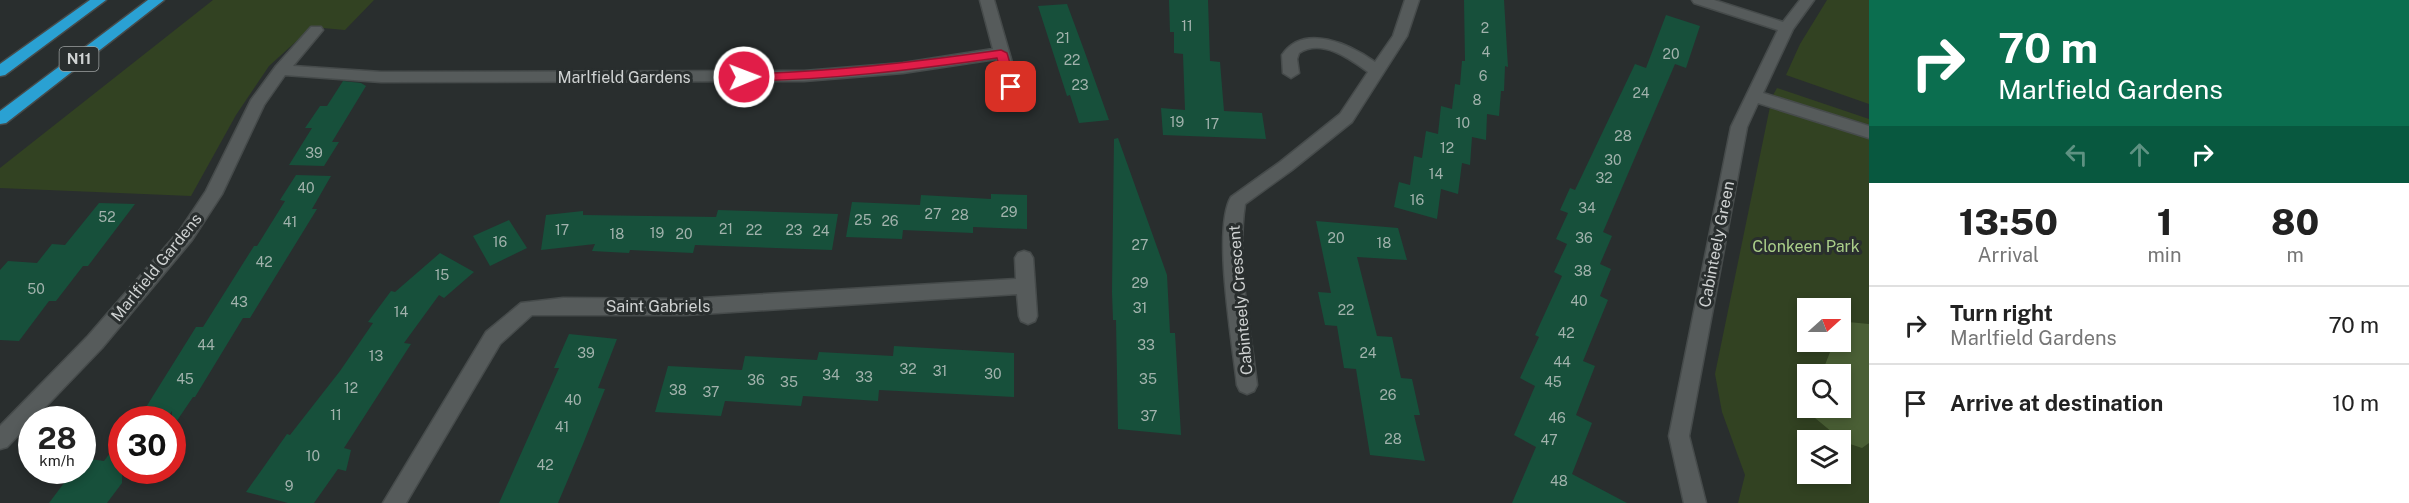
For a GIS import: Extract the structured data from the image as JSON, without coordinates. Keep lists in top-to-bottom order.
{
  "streets": {
    "highway": ["N11"],
    "street": [
      "Marlfield Gardens",
      "Cabinteely Green",
      "Cabinteely Crescent",
      "Saint Gabriels"
    ]
  },
  "parks": ["Clonkeen Park"],
  "house_numbers": [
    "11",
    "2",
    "21",
    "4",
    "20",
    "22",
    "6",
    "23",
    "24",
    "8",
    "19",
    "10",
    "17",
    "28",
    "12",
    "39",
    "30",
    "14",
    "32",
    "40",
    "16",
    "34",
    "29",
    "27",
    "28",
    "52",
    "25",
    "26",
    "41",
    "21",
    "17",
    "22",
    "23",
    "24",
    "19",
    "18",
    "20",
    "20",
    "36",
    "16",
    "18",
    "27",
    "42",
    "38",
    "15",
    "29",
    "50",
    "40",
    "43",
    "31",
    "22",
    "14",
    "42",
    "44",
    "33",
    "39",
    "24",
    "13",
    "44",
    "32",
    "31",
    "30",
    "34",
    "33",
    "45",
    "35",
    "36",
    "35",
    "45",
    "12",
    "38",
    "37",
    "26",
    "40",
    "11",
    "37",
    "46",
    "41",
    "28",
    "47",
    "10",
    "42",
    "48",
    "9"
  ],
  "north": "right",
  "page": {
    "turn": ["70 m", "Marlfield Gardens"],
    "eta": [
      "13:50",
      "Arrival",
      "1",
      "min",
      "80",
      "m"
    ],
    "list": [
      {
        "name": "Turn right",
        "note": "Marlfield Gardens",
        "value": "70 m"
      },
      {
        "name": "Arrive at destination",
        "value": "10 m"
      }
    ],
    "speed": "28 km/h",
    "limit": "30"
  }
}
